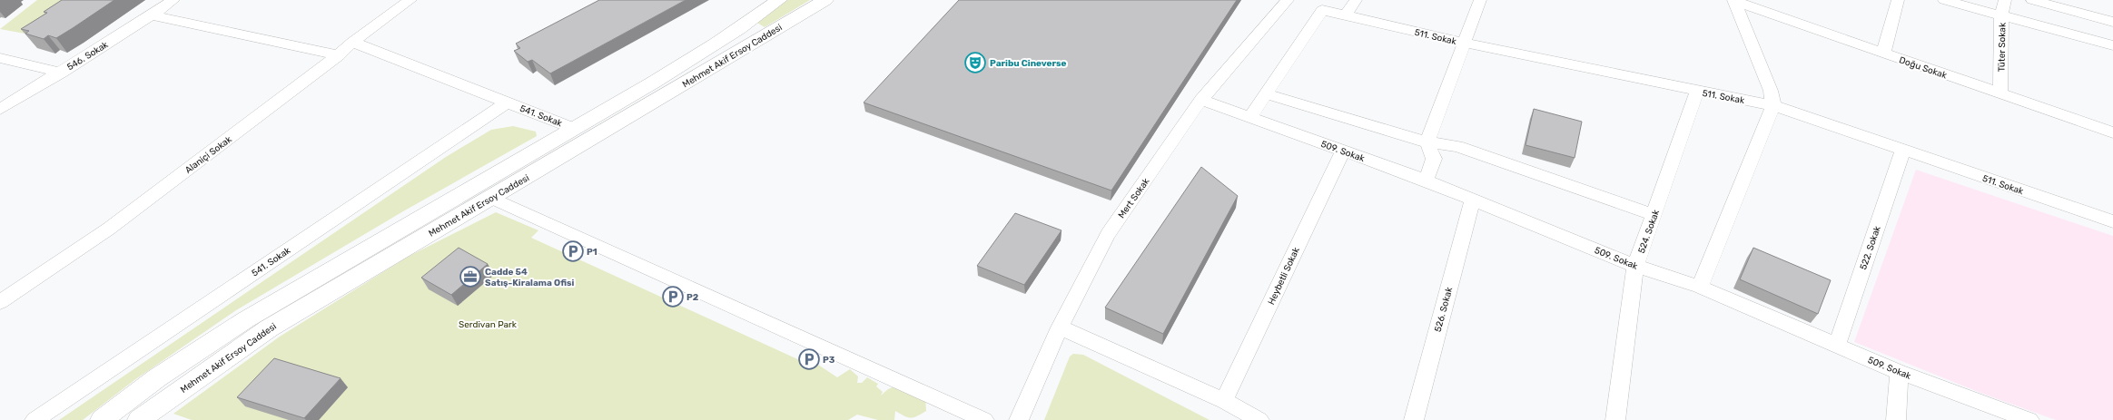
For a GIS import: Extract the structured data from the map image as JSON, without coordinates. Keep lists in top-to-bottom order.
{
  "streets": {
    "main road": ["Mehmet Akif Ersoy Caddesi"],
    "street": [
      "511. Sokak",
      "Tüter Sokak",
      "546. Sokak",
      "Doğu Sokak",
      "541. Sokak",
      "509. Sokak",
      "Alaniçi Sokak",
      "Mert Sokak",
      "524. Sokak",
      "522. Sokak",
      "Heybetli Sokak",
      "526. Sokak"
    ]
  },
  "crossings": [
    ["511. Sokak", "524. Sokak"],
    ["511. Sokak", "522. Sokak"],
    ["Tüter Sokak", "Doğu Sokak"],
    ["Mehmet Akif Ersoy Caddesi", "541. Sokak"],
    ["541. Sokak", "Alaniçi Sokak"],
    ["509. Sokak", "Mert Sokak"],
    ["509. Sokak", "524. Sokak"],
    ["509. Sokak", "522. Sokak"],
    ["509. Sokak", "Heybetli Sokak"],
    ["509. Sokak", "526. Sokak"]
  ],
  "parks": ["Serdivan Park"],
  "places": {
    "theatre": ["Paribu Cineverse"],
    "parking": ["P1", "P2", "P3"],
    "office": ["Cadde 54 Satış-Kiralama Ofisi"]
  }
}
